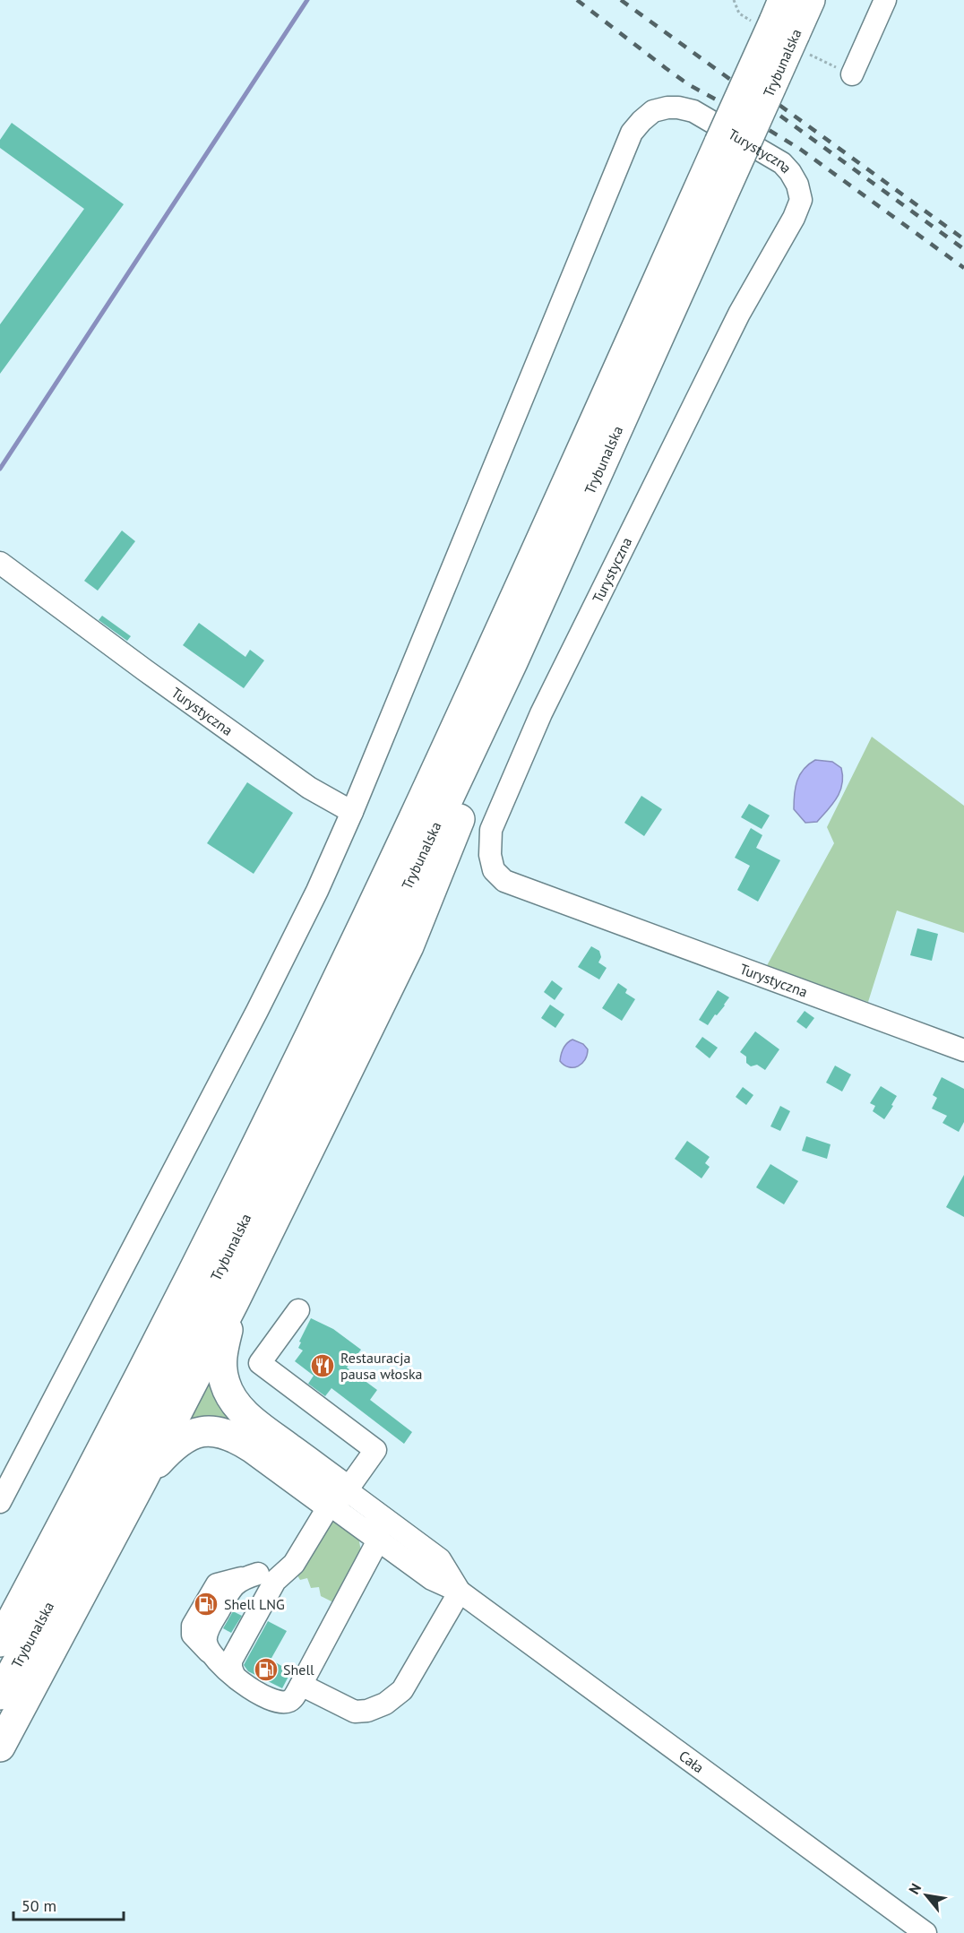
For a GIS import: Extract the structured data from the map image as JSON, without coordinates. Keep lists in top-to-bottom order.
{
  "streets": {
    "highway": ["Trybunalska"],
    "street": ["Turystyczna", "Cała"]
  },
  "places": {
    "restaurant": ["Restauracja pausa włoska"],
    "fuel station": ["Shell LNG", "Shell"]
  },
  "scale_bar": "50 m",
  "north": "top left"
}
